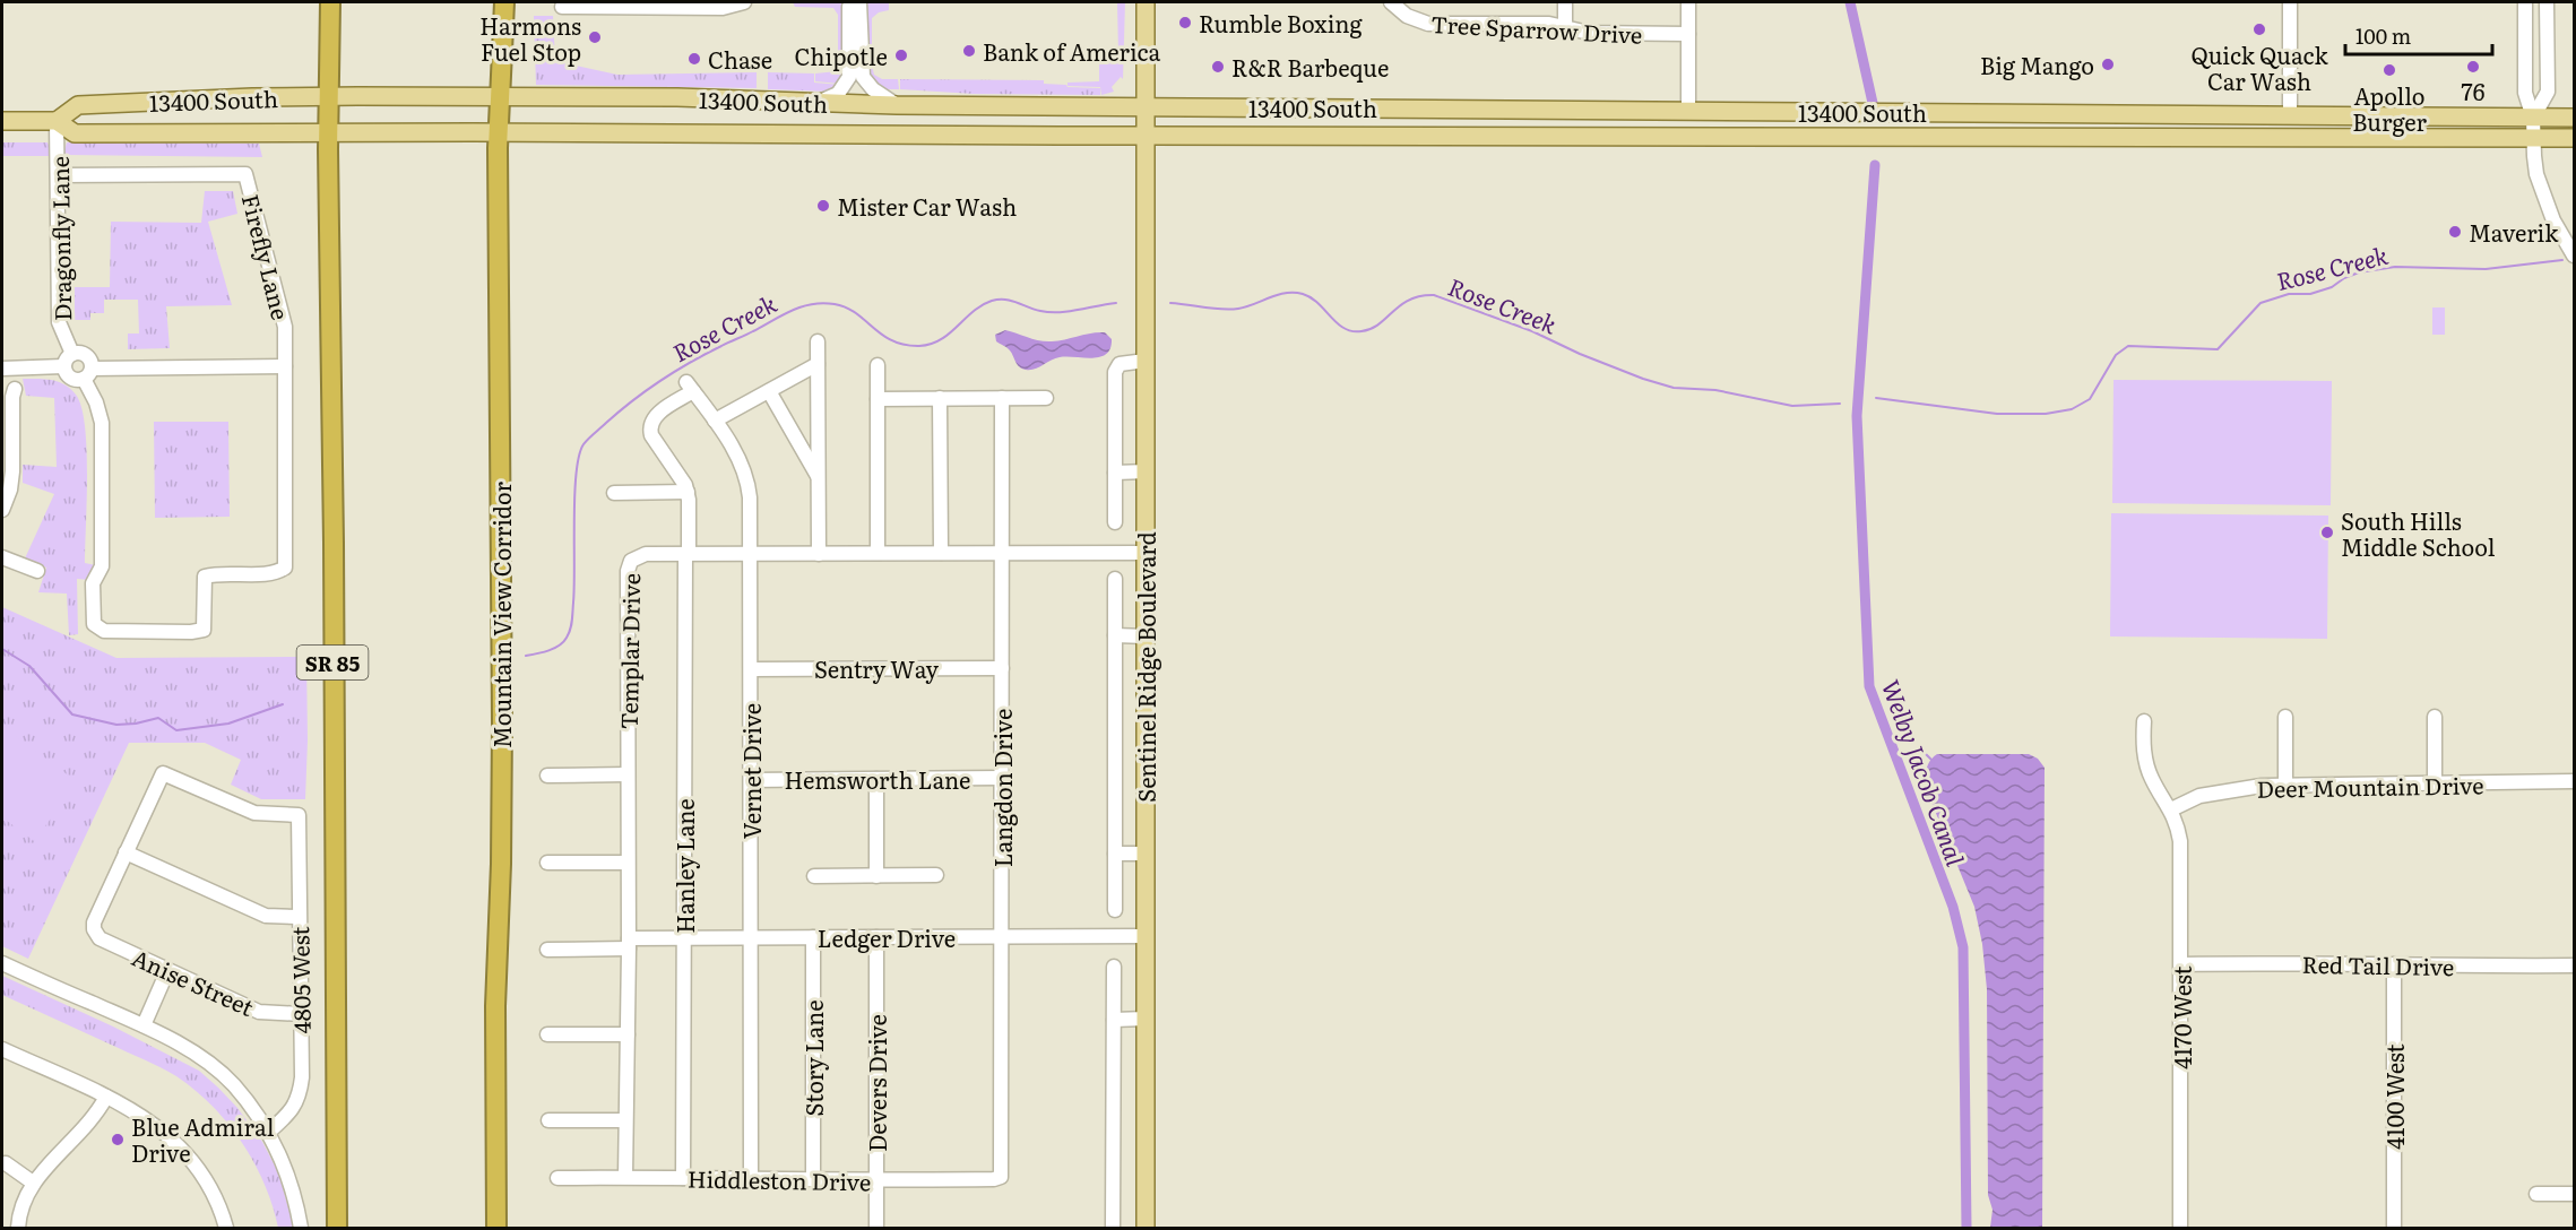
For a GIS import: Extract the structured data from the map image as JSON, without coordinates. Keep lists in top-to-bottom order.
{
  "streets": {
    "highway": ["Mountain View Corridor", "SR 85"],
    "main road": ["13400 South", "Sentinel Ridge Boulevard"],
    "street": [
      "Tree Sparrow Drive",
      "Dragonfly Lane",
      "Firefly Lane",
      "Templar Drive",
      "Sentry Way",
      "Vernet Drive",
      "Hemsworth Lane",
      "Deer Mountain Drive",
      "Langdon Drive",
      "Hanley Lane",
      "Ledger Drive",
      "Red Tail Drive",
      "4805 West",
      "Anise Street",
      "4170 West",
      "Story Lane",
      "Devers Drive",
      "4100 West",
      "Hiddleston Drive"
    ]
  },
  "crossings": [
    ["13400 South", "Dragonfly Lane"],
    ["13400 South", "Mountain View Corridor"],
    ["13400 South", "SR 85"],
    ["13400 South", "Sentinel Ridge Boulevard"],
    ["Dragonfly Lane", "Firefly Lane"],
    ["Templar Drive", "Sentinel Ridge Boulevard"],
    ["Templar Drive", "Vernet Drive"],
    ["Templar Drive", "Langdon Drive"],
    ["Templar Drive", "Hanley Lane"],
    ["Templar Drive", "Ledger Drive"],
    ["Templar Drive", "Hiddleston Drive"],
    ["Sentinel Ridge Boulevard", "Ledger Drive"],
    ["Sentry Way", "Vernet Drive"],
    ["Sentry Way", "Langdon Drive"],
    ["Vernet Drive", "Hemsworth Lane"],
    ["Vernet Drive", "Hanley Lane"],
    ["Vernet Drive", "Ledger Drive"],
    ["Vernet Drive", "Hiddleston Drive"],
    ["Hemsworth Lane", "Langdon Drive"],
    ["Deer Mountain Drive", "4170 West"],
    ["Langdon Drive", "Ledger Drive"],
    ["Langdon Drive", "Hiddleston Drive"],
    ["Hanley Lane", "Ledger Drive"],
    ["Hanley Lane", "Hiddleston Drive"],
    ["Ledger Drive", "Story Lane"],
    ["Ledger Drive", "Devers Drive"],
    ["Red Tail Drive", "4170 West"],
    ["Red Tail Drive", "4100 West"],
    ["4805 West", "Anise Street"],
    ["Story Lane", "Hiddleston Drive"],
    ["Devers Drive", "Hiddleston Drive"]
  ],
  "water": ["Rose Creek", "Welby Jacob Canal"],
  "places": [
    "Rumble Boxing",
    "Quick Quack Car Wash",
    "Harmons Fuel Stop",
    "Bank of America",
    "Chipotle",
    "Chase",
    "Big Mango",
    "R&R Barbeque",
    "76",
    "Apollo Burger",
    "Mister Car Wash",
    "Maverik",
    "South Hills Middle School",
    "Blue Admiral Drive"
  ],
  "scale_bar": "100 m"
}
